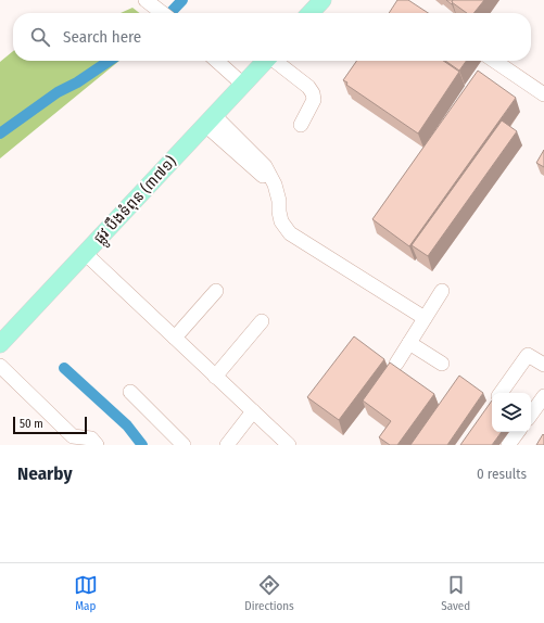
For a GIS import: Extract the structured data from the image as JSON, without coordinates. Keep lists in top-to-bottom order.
{
  "streets": {
    "main road": ["ផ្លូវ បឹងទំពុន (៣៧១)"]
  },
  "scale_bar": "50 m",
  "page": {
    "search": "Search here",
    "scale": "50 m",
    "heading": ["Nearby", "0 results"],
    "nav": ["Map", "Directions", "Saved"]
  }
}
